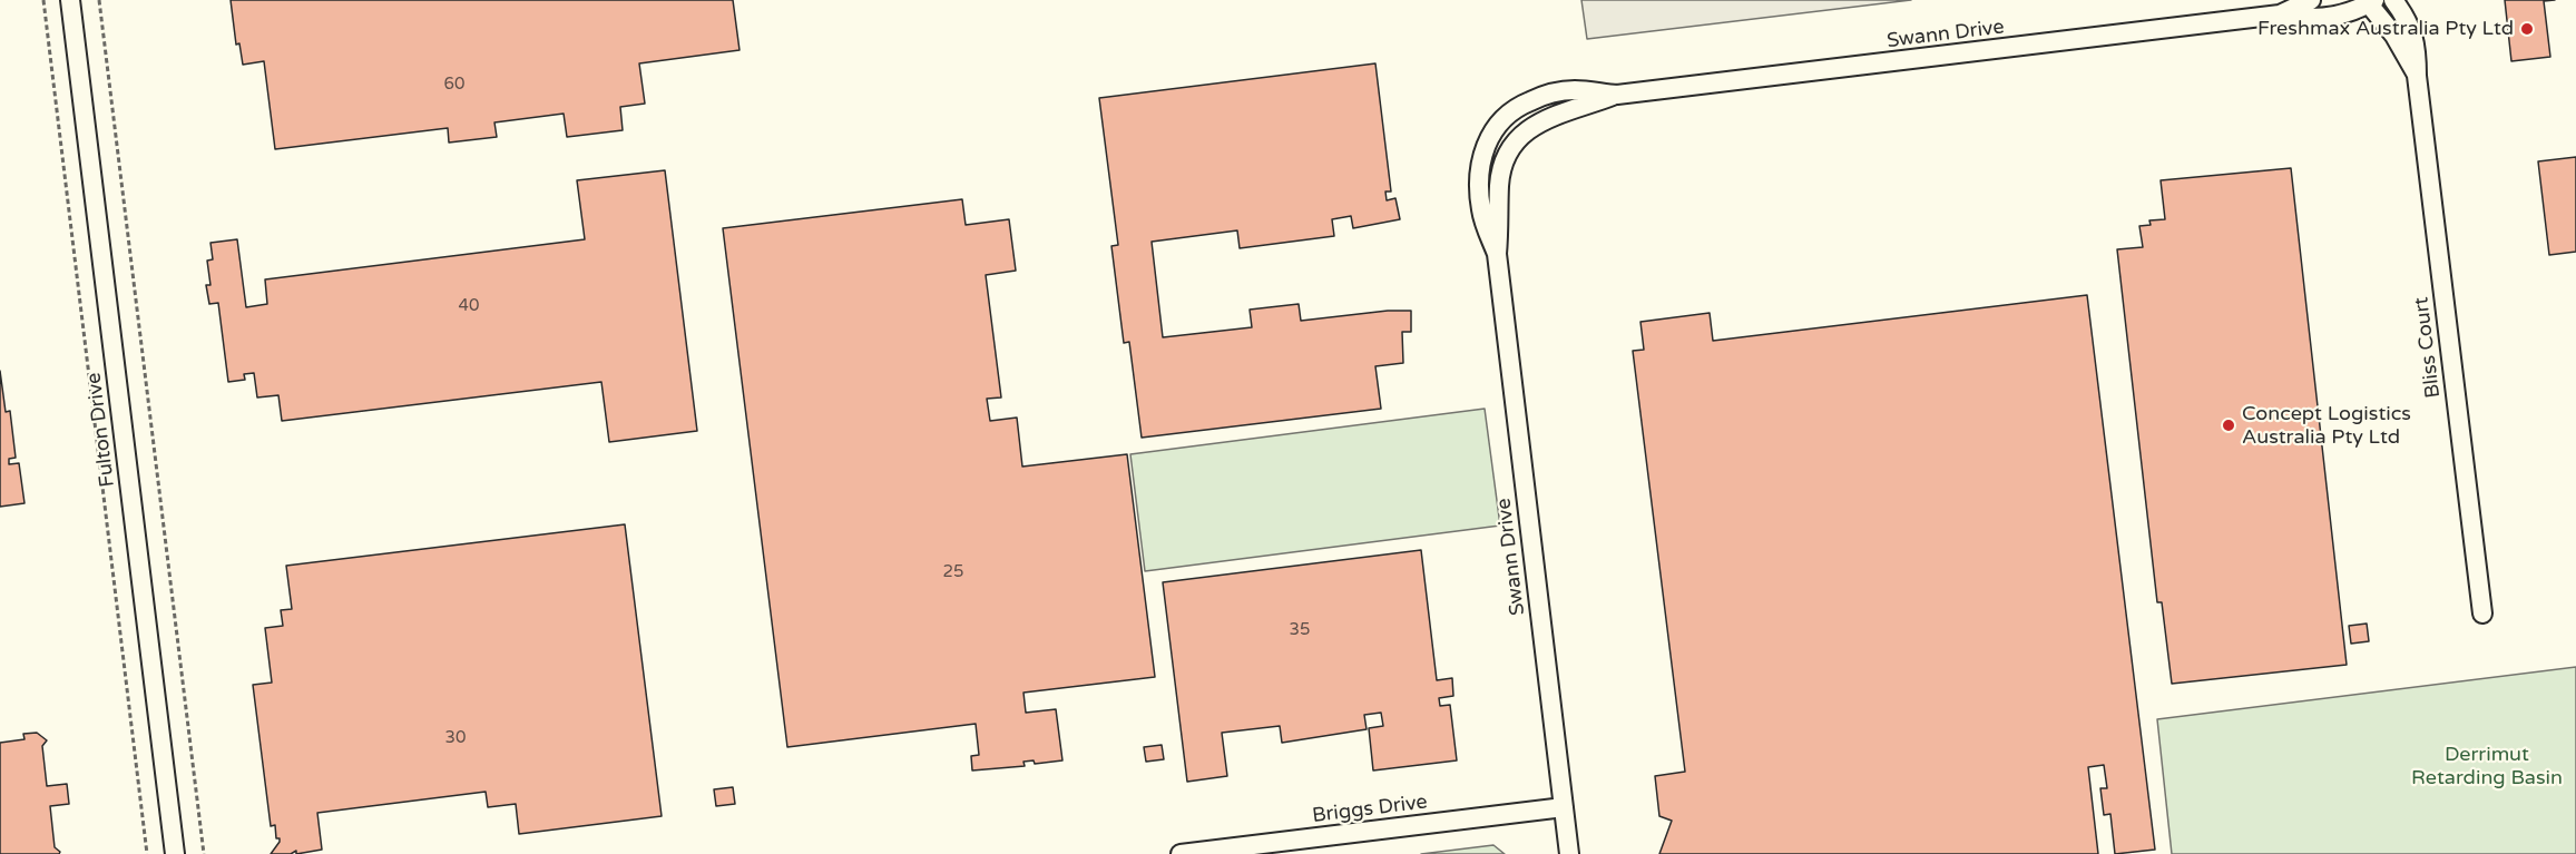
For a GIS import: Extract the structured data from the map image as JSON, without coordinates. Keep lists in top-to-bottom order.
{
  "streets": {
    "street": [
      "Swann Drive",
      "Bliss Court",
      "Fulton Drive",
      "Briggs Drive"
    ]
  },
  "crossings": [
    ["Swann Drive", "Bliss Court"],
    ["Swann Drive", "Briggs Drive"]
  ],
  "parks": ["Derrimut Retarding Basin"],
  "places": ["Freshmax Australia Pty Ltd", "Concept Logistics Australia Pty Ltd"],
  "house_numbers": [
    "60",
    "40",
    "25",
    "35",
    "30"
  ]
}
